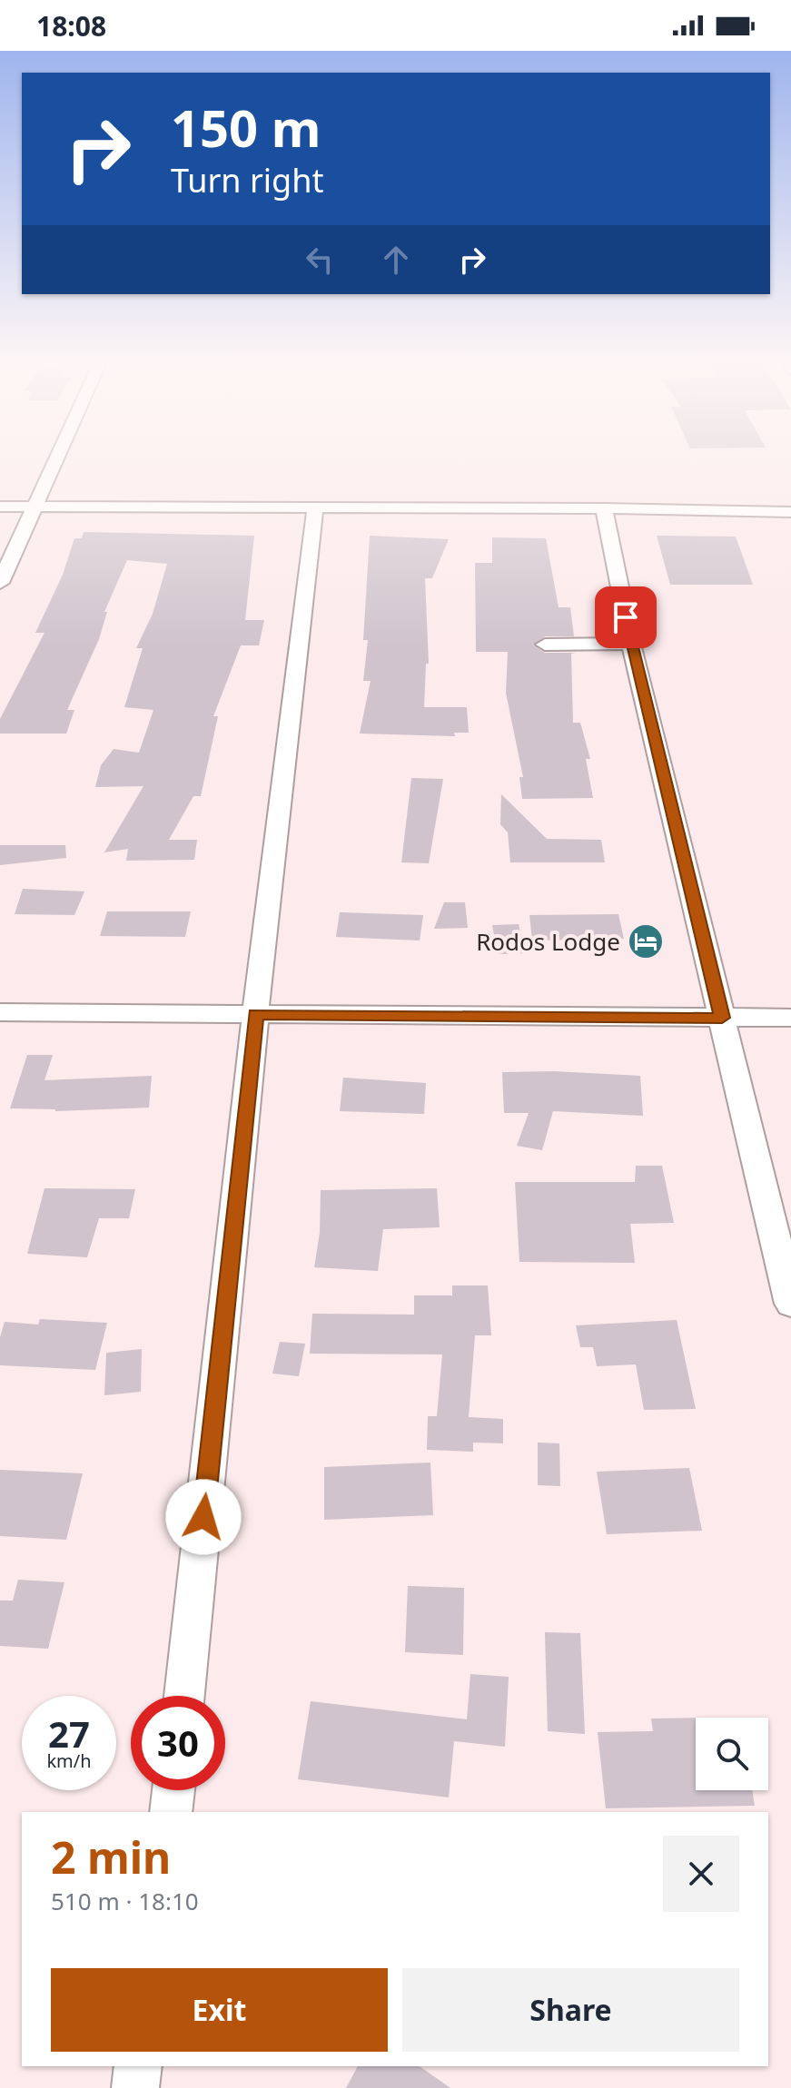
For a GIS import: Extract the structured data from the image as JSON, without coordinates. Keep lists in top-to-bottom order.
{
  "places": {
    "hotel": ["Rodos Lodge"]
  },
  "page": {
    "status": "18:08",
    "turn": ["150 m", "Turn right"],
    "speed": "27 km/h",
    "limit": "30",
    "heading": ["2 min", "510 m · 18:10"],
    "buttons": ["Exit", "Share"]
  }
}
